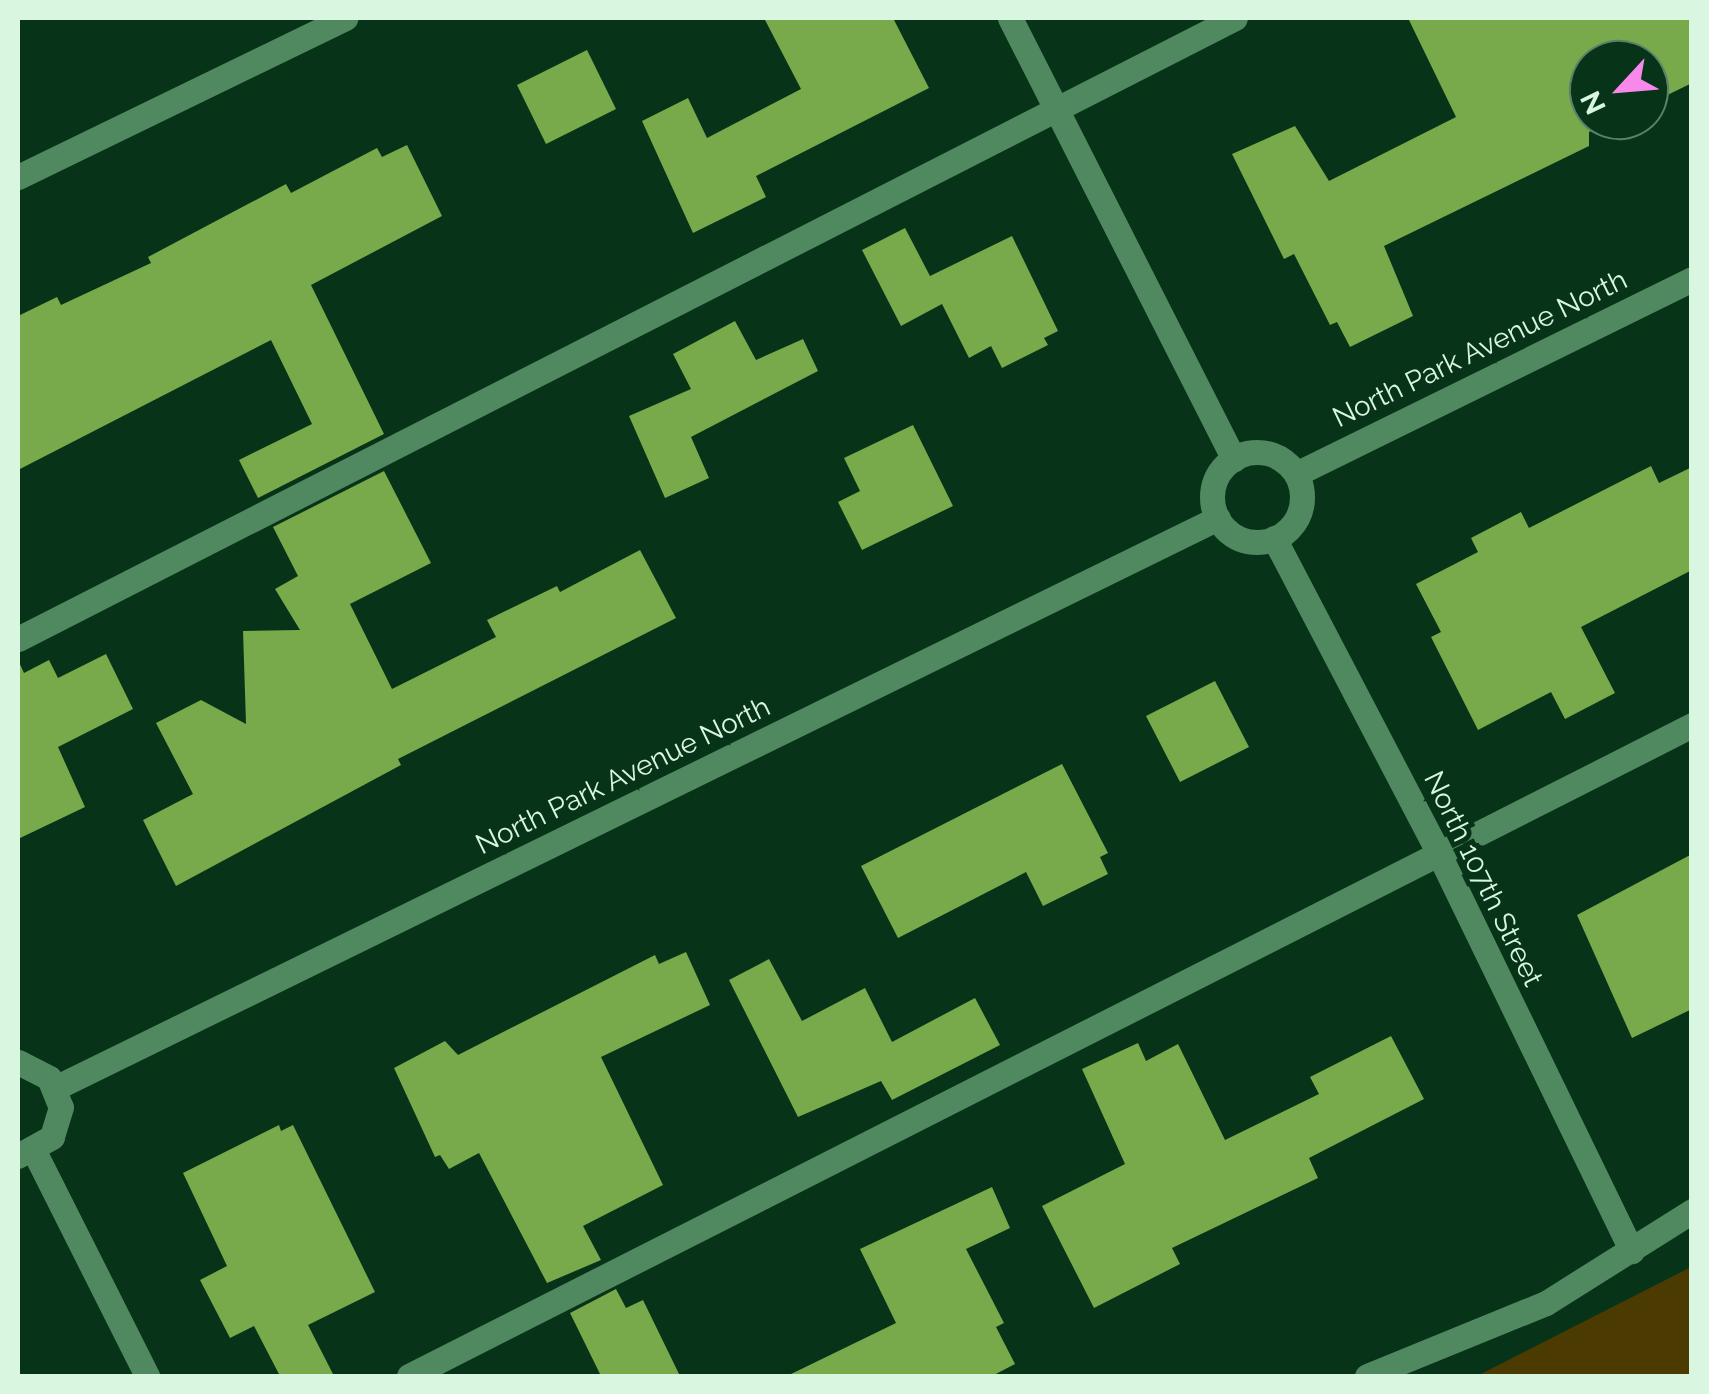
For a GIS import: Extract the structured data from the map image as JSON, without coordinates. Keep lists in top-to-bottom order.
{
  "streets": {
    "street": ["North Park Avenue North", "North 107th Street"]
  },
  "crossings": [
    ["North Park Avenue North", "North 107th Street"]
  ],
  "north": "bottom left"
}
